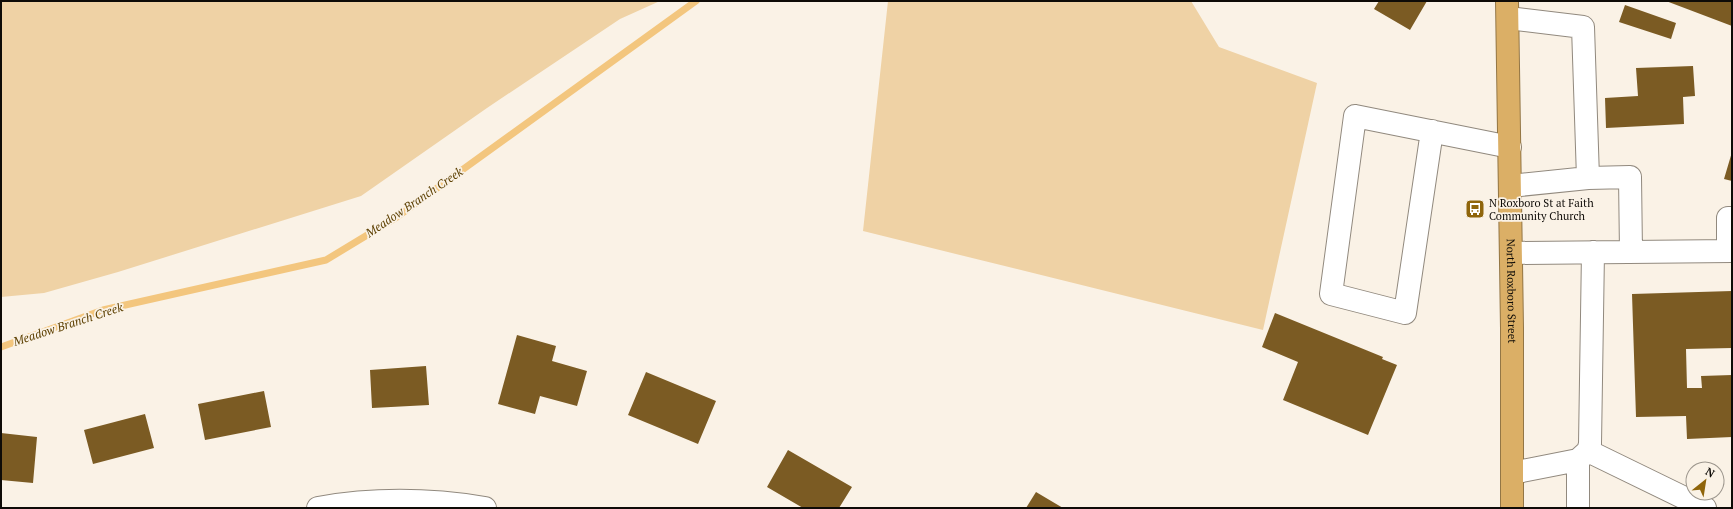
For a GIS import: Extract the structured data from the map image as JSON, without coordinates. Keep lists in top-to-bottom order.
{
  "streets": {
    "highway": ["North Roxboro Street"]
  },
  "water": ["Meadow Branch Creek"],
  "places": {
    "bus stop": ["N Roxboro St at Faith Community Church"]
  },
  "north": "top right"
}
